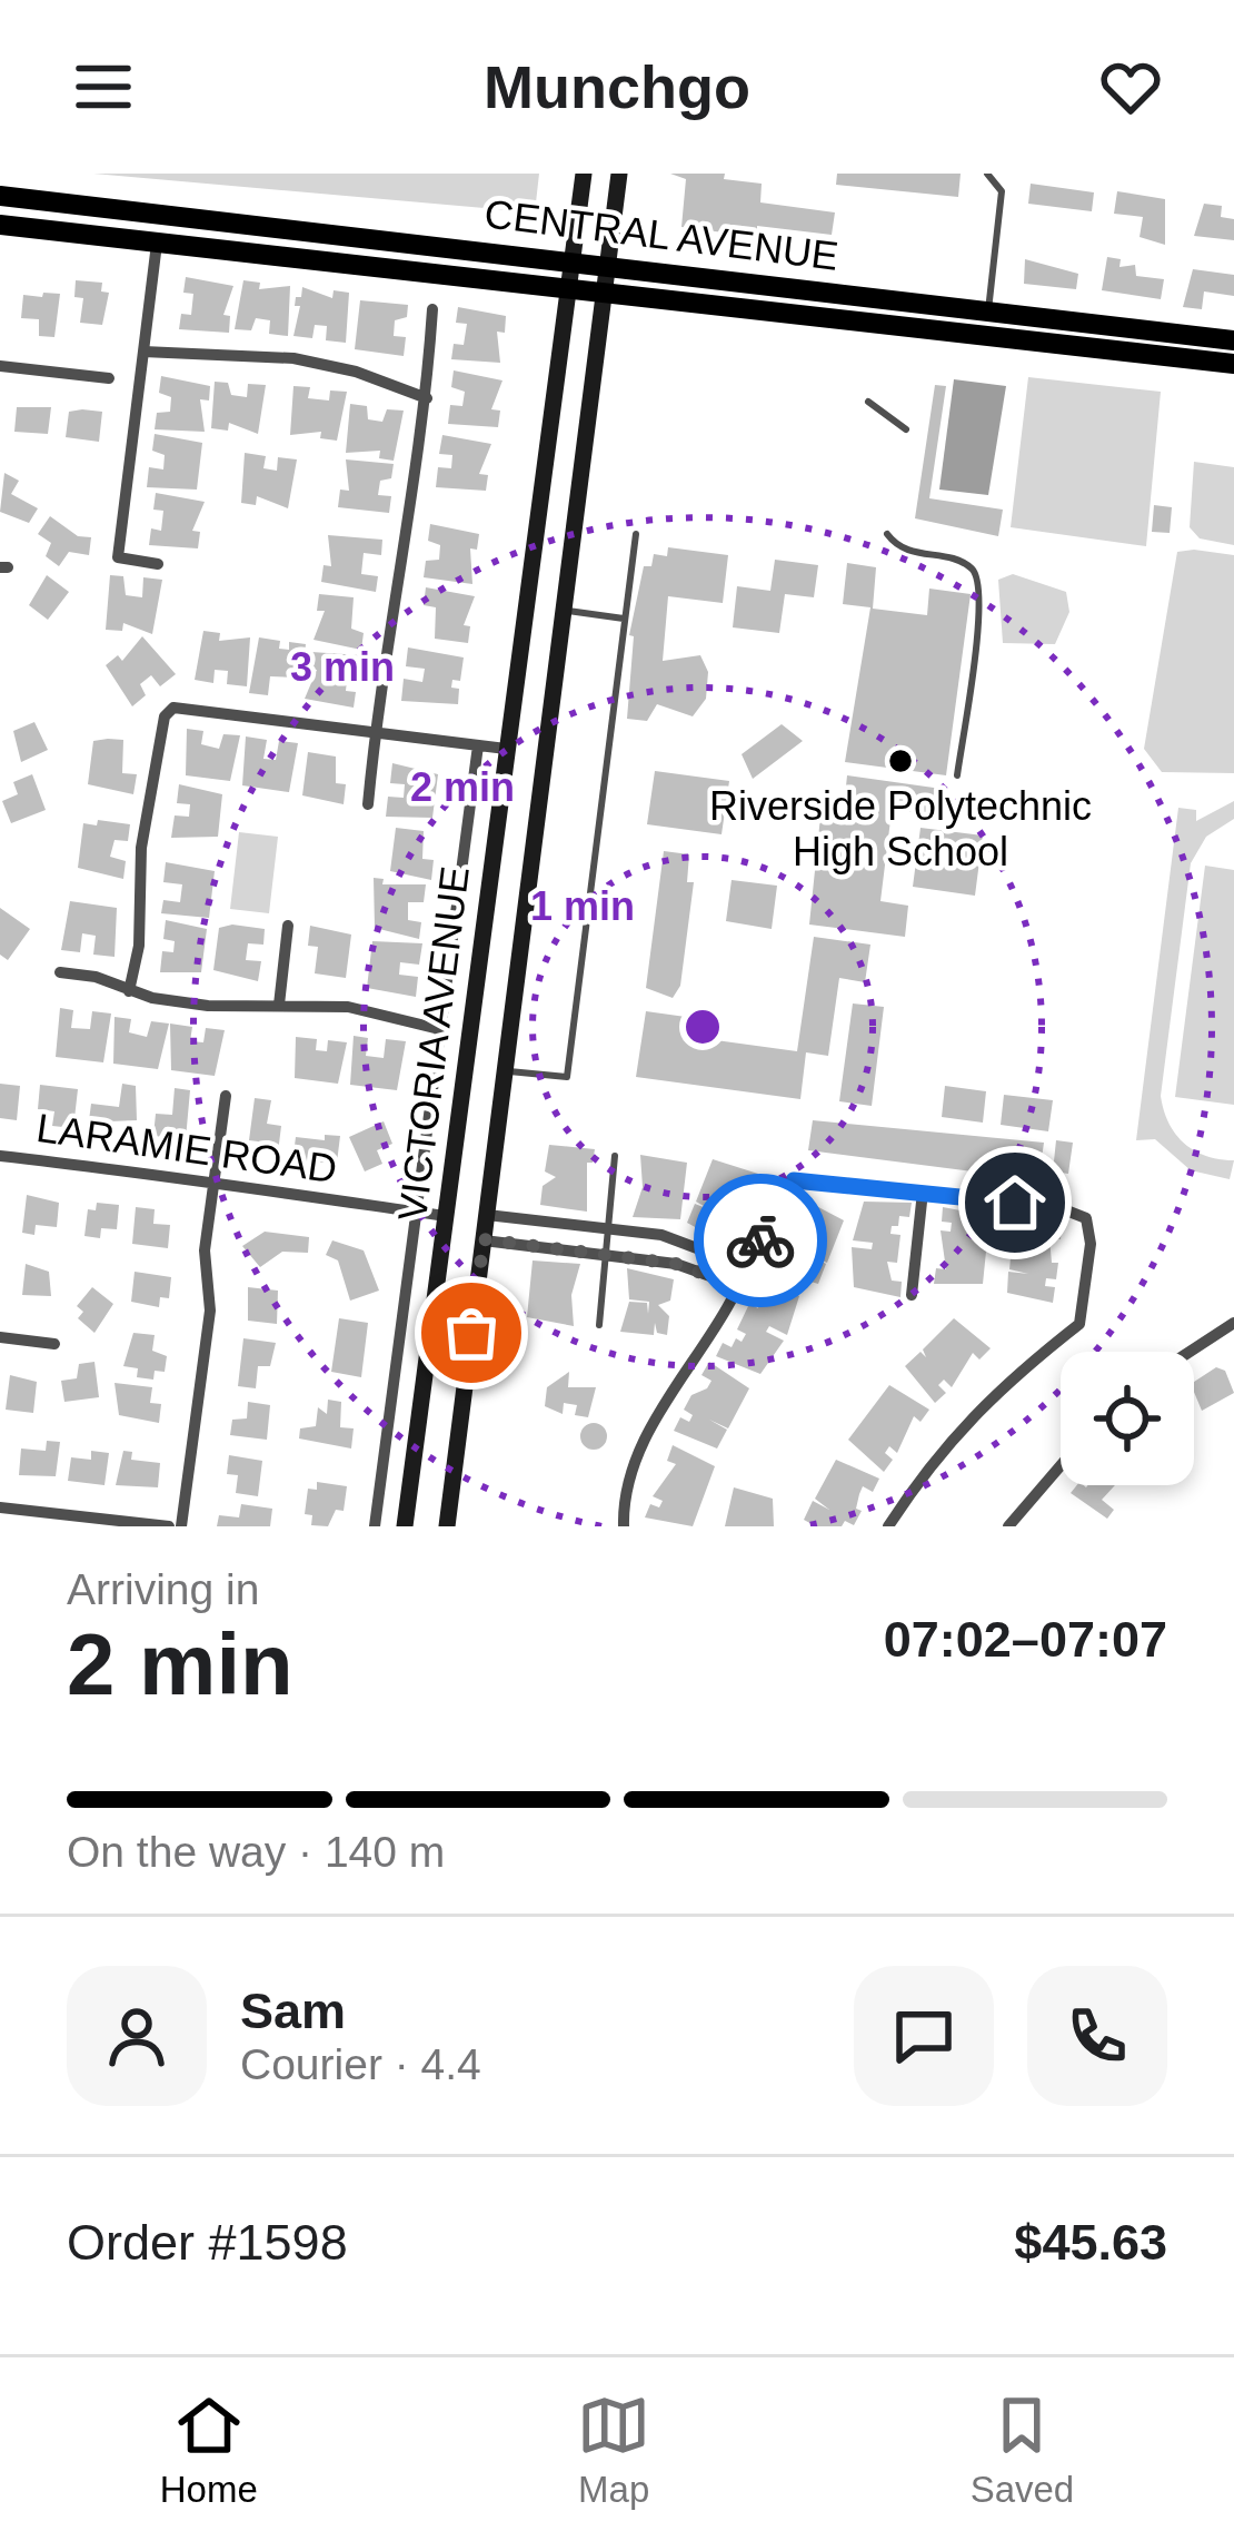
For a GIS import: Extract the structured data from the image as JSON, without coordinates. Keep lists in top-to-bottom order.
{
  "streets": {
    "main road": ["CENTRAL AVENUE", "VICTORIA AVENUE"],
    "street": ["LARAMIE ROAD"]
  },
  "crossings": [
    ["CENTRAL AVENUE", "VICTORIA AVENUE"],
    ["VICTORIA AVENUE", "LARAMIE ROAD"]
  ],
  "places": ["Riverside Polytechnic High School"],
  "page": {
    "header": "Munchgo",
    "heading": ["2 min", "Arriving in", "07:02–07:07"],
    "panel": [
      "Sam",
      "Courier · 4.4",
      "Order #1598",
      "$45.63"
    ],
    "bar": "On the way · 140 m",
    "tabs": ["Home", "Map", "Saved"]
  },
  "rings": ["3 min", "2 min", "1 min"]
}
